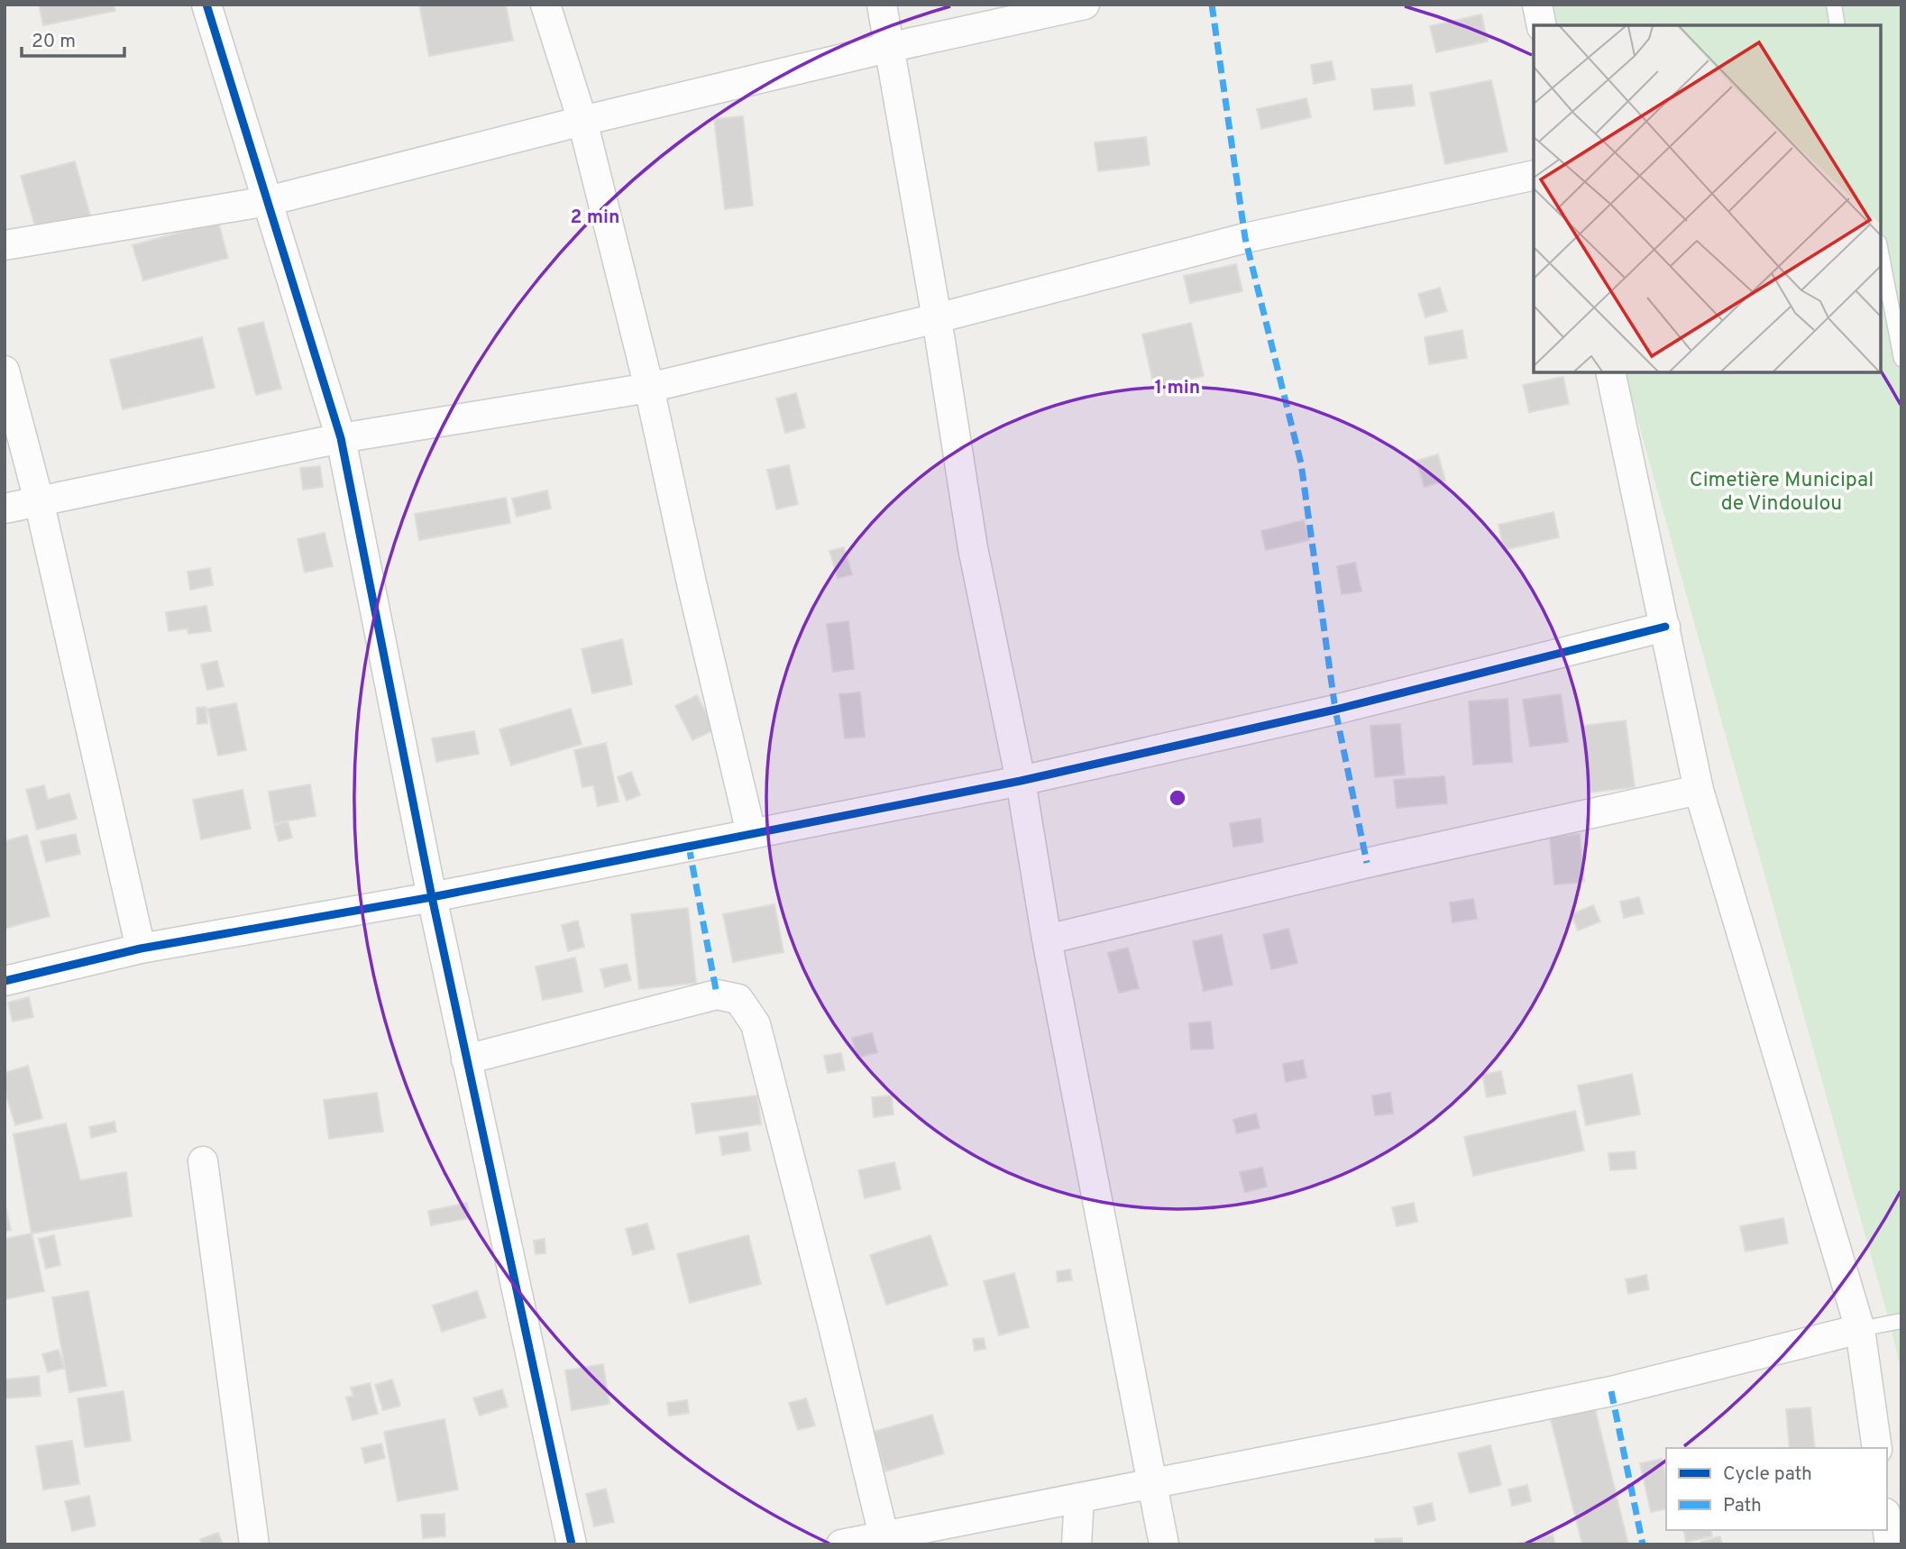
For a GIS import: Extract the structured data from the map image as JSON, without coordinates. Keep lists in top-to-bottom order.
{
  "parks": ["Cimetière Municipal de Vindoulou"],
  "legend": ["Cycle path", "Path"],
  "scale_bar": "20 m",
  "rings": ["2 min", "1 min"]
}
